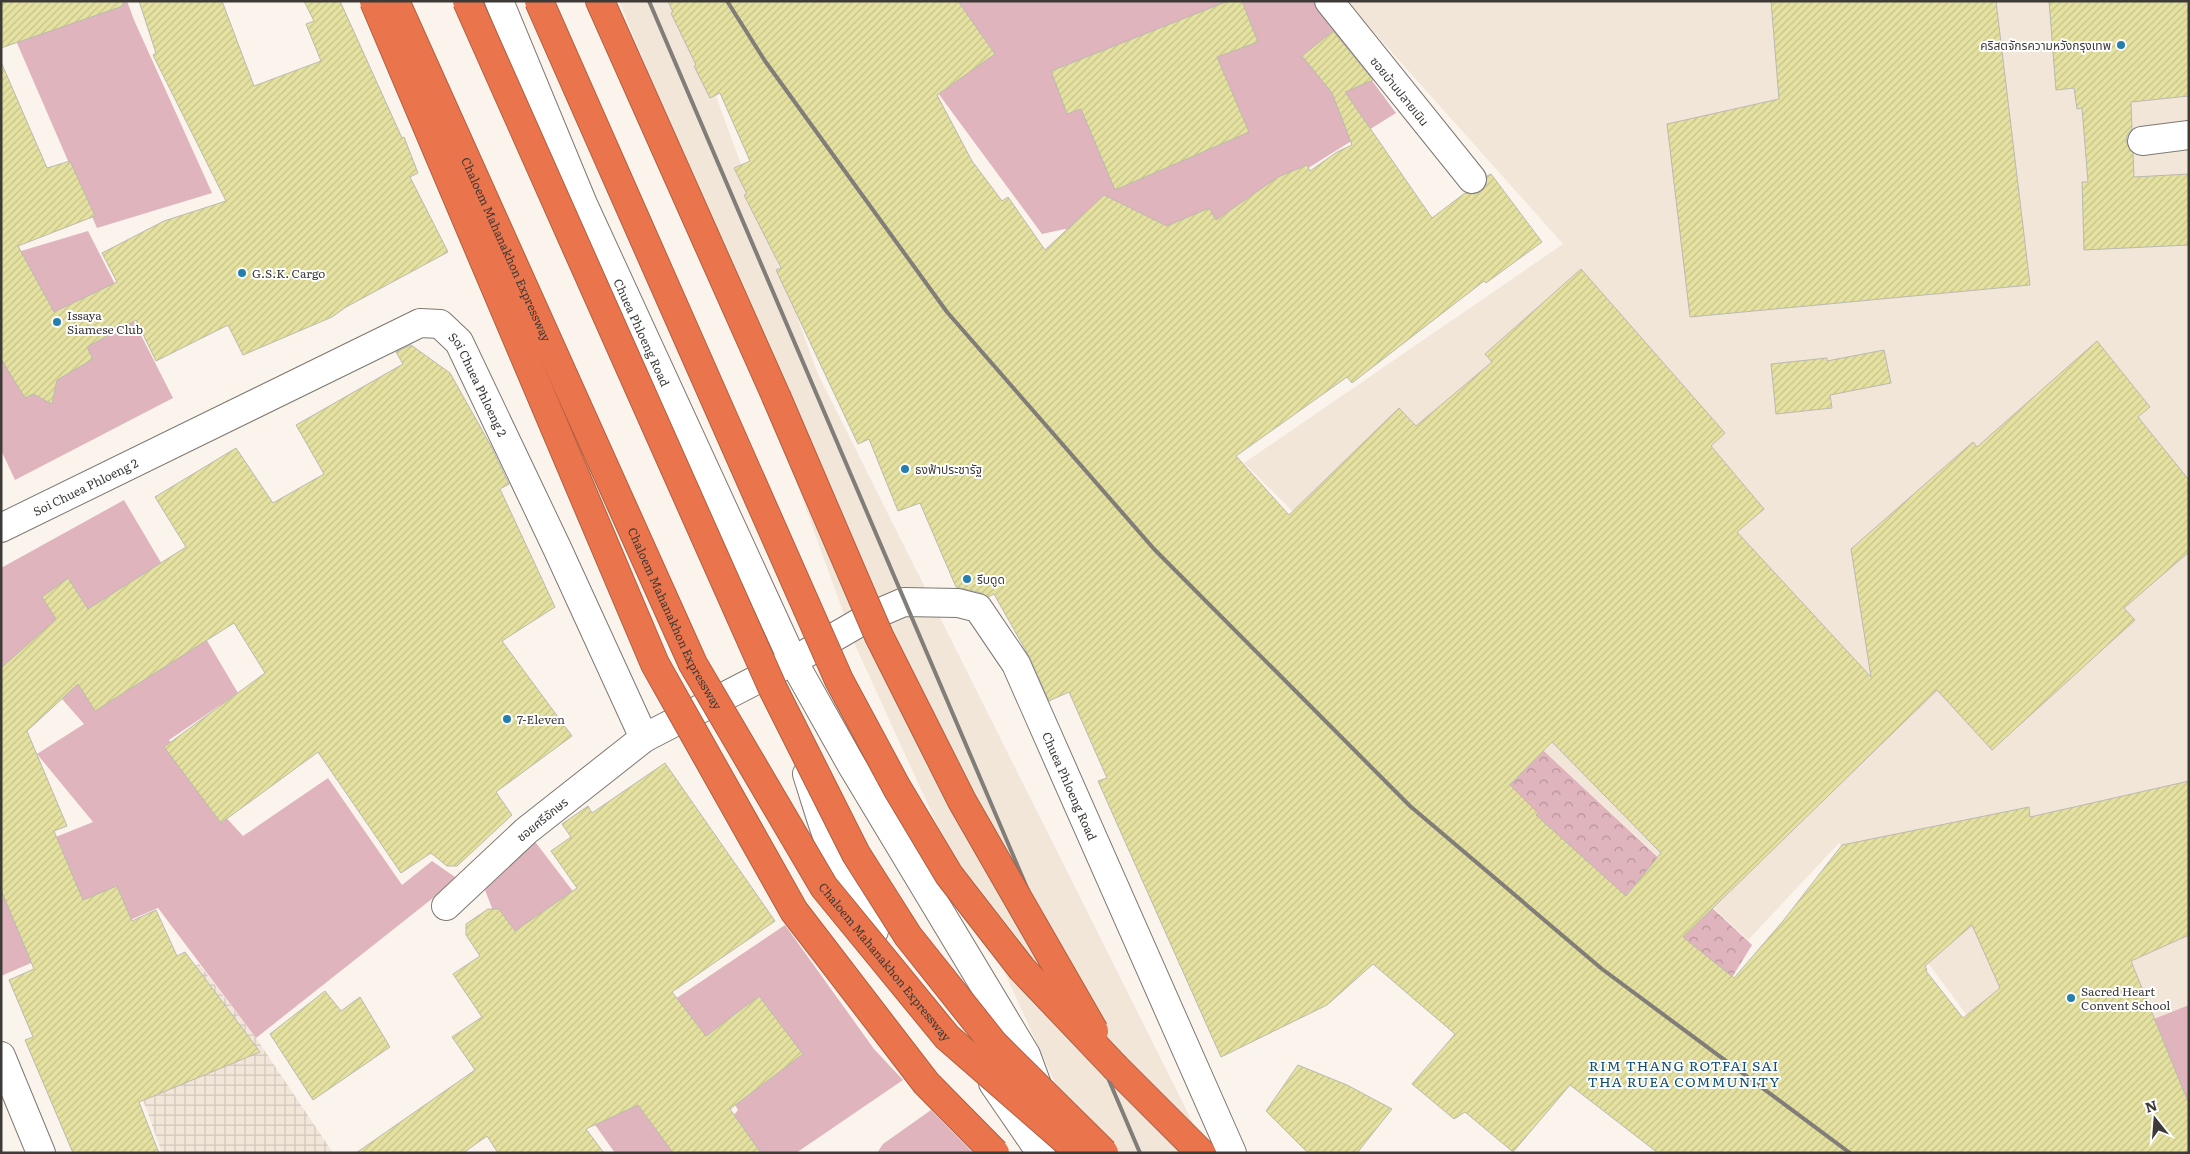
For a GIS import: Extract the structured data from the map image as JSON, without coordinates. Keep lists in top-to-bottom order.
{
  "streets": {
    "highway": ["Chaloem Mahanakhon Expressway"],
    "street": [
      "ซอยบ้านปลายเนิน",
      "Chuea Phloeng Road",
      "Soi Chuea Phloeng 2",
      "ซอยศรีอักษร"
    ]
  },
  "crossings": [
    ["Soi Chuea Phloeng 2", "ซอยศรีอักษร"]
  ],
  "districts": ["RIM THANG ROTFAI SAI THA RUEA COMMUNITY"],
  "places": [
    "คริสตจักรความหวังกรุงเทพ",
    "G.S.K. Cargo",
    "Issaya Siamese Club",
    "ธงฟ้าประชารัฐ",
    "รีบดูด",
    "7-Eleven",
    "Sacred Heart Convent School"
  ],
  "north": "top"
}
